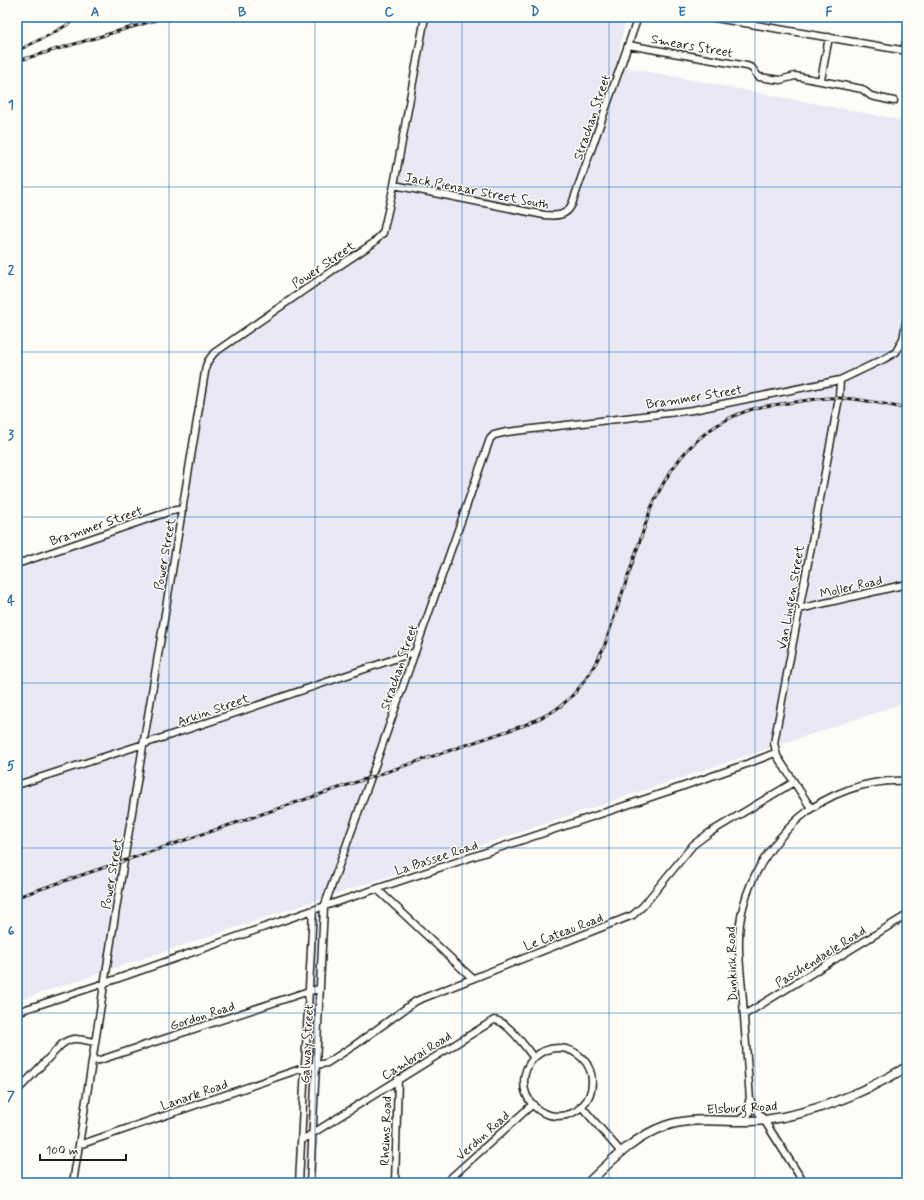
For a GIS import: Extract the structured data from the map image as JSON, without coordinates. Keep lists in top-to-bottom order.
{
  "streets": {
    "main road": ["Elsburg Road"],
    "street": [
      "Smears Street",
      "Strachan Street",
      "Jack Pienaar Street South",
      "Power Street",
      "Brammer Street",
      "Moller Road",
      "Van Lingen Street",
      "Arkin Street",
      "La Bassee Road",
      "Le Cateau Road",
      "Paschendaele Road",
      "Dunkirk Road",
      "Gordon Road",
      "Galway Street",
      "Cambrai Road",
      "Lanark Road",
      "Rheims Road",
      "Verdun Road"
    ]
  },
  "crossings": [
    ["Smears Street", "Strachan Street"],
    ["Strachan Street", "Jack Pienaar Street South"],
    ["Strachan Street", "Brammer Street"],
    ["Strachan Street", "Arkin Street"],
    ["Strachan Street", "La Bassee Road"],
    ["Strachan Street", "Galway Street"],
    ["Jack Pienaar Street South", "Power Street"],
    ["Power Street", "Brammer Street"],
    ["Power Street", "Arkin Street"],
    ["Power Street", "La Bassee Road"],
    ["Power Street", "Gordon Road"],
    ["Power Street", "Lanark Road"],
    ["Brammer Street", "Van Lingen Street"],
    ["Moller Road", "Van Lingen Street"],
    ["Van Lingen Street", "La Bassee Road"],
    ["La Bassee Road", "Galway Street"],
    ["Le Cateau Road", "Galway Street"],
    ["Le Cateau Road", "Lanark Road"],
    ["Paschendaele Road", "Dunkirk Road"],
    ["Gordon Road", "Galway Street"],
    ["Galway Street", "Cambrai Road"],
    ["Galway Street", "Lanark Road"],
    ["Cambrai Road", "Rheims Road"],
    ["Cambrai Road", "Verdun Road"]
  ],
  "scale_bar": "100 m",
  "grid": {
    "columns": [
      "A",
      "B",
      "C",
      "D",
      "E",
      "F"
    ],
    "rows": [
      "1",
      "2",
      "3",
      "4",
      "5",
      "6",
      "7"
    ]
  }
}
